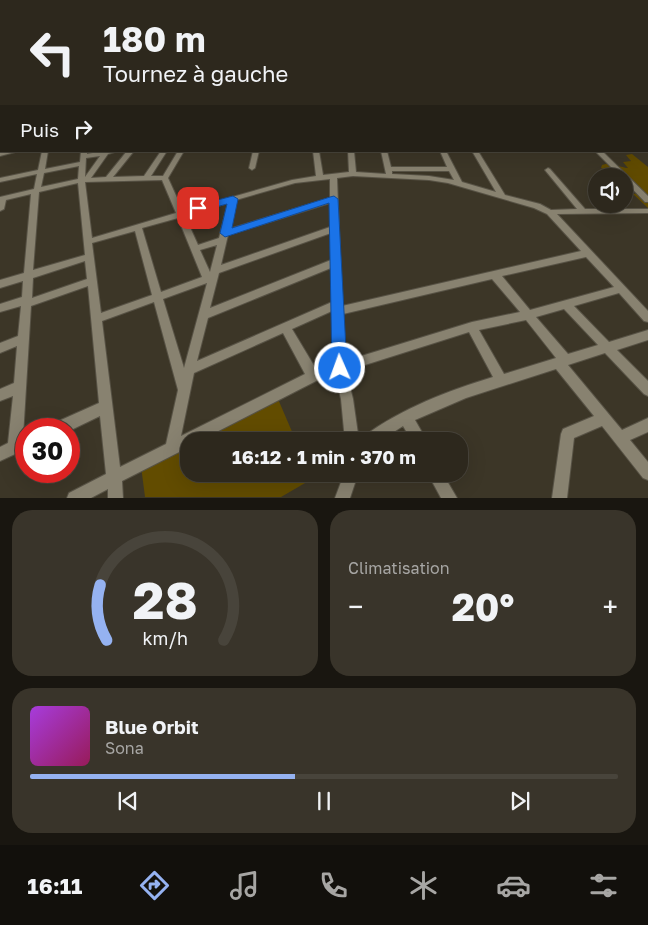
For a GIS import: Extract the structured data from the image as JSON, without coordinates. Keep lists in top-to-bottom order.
{
  "page": {
    "turn": ["180 m", "Tournez à gauche"],
    "then": "Puis",
    "limit": "30",
    "trip": "16:12 · 1 min · 370 m",
    "tile": "Climatisation",
    "heat": ["−", "20°", "+"],
    "song": ["Blue Orbit", "Sona"],
    "tabs": "16:11",
    "gauge": ["28", "km/h"]
  }
}
